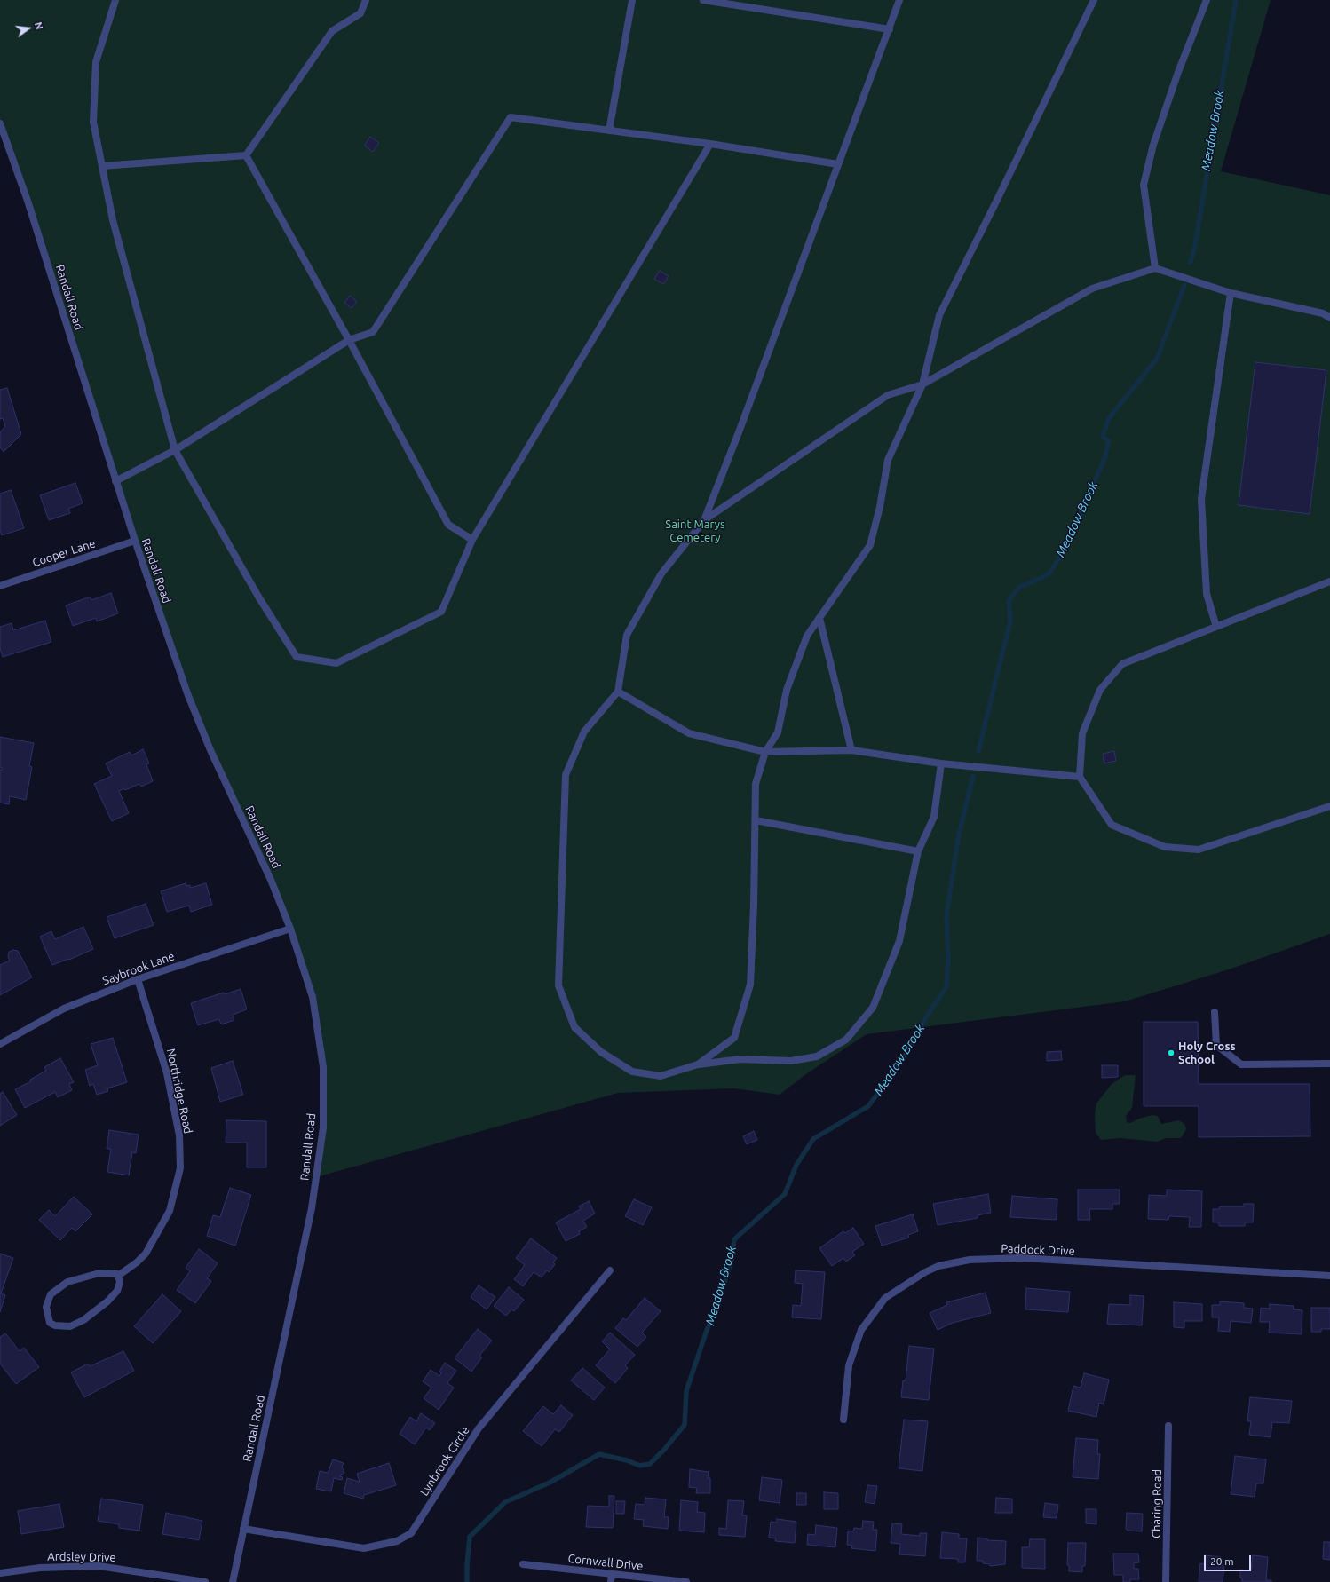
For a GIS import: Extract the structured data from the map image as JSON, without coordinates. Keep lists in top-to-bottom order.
{
  "streets": {
    "street": [
      "Randall Road",
      "Cooper Lane",
      "Saybrook Lane",
      "Northridge Road",
      "Paddock Drive",
      "Lynbrook Circle",
      "Charing Road",
      "Ardsley Drive",
      "Cornwall Drive"
    ]
  },
  "crossings": [
    ["Randall Road", "Cooper Lane"],
    ["Randall Road", "Saybrook Lane"],
    ["Randall Road", "Lynbrook Circle"],
    ["Saybrook Lane", "Northridge Road"]
  ],
  "water": ["Meadow Brook"],
  "parks": ["Saint Marys Cemetery"],
  "places": ["Holy Cross School"],
  "scale_bar": "20 m",
  "north": "right"
}
